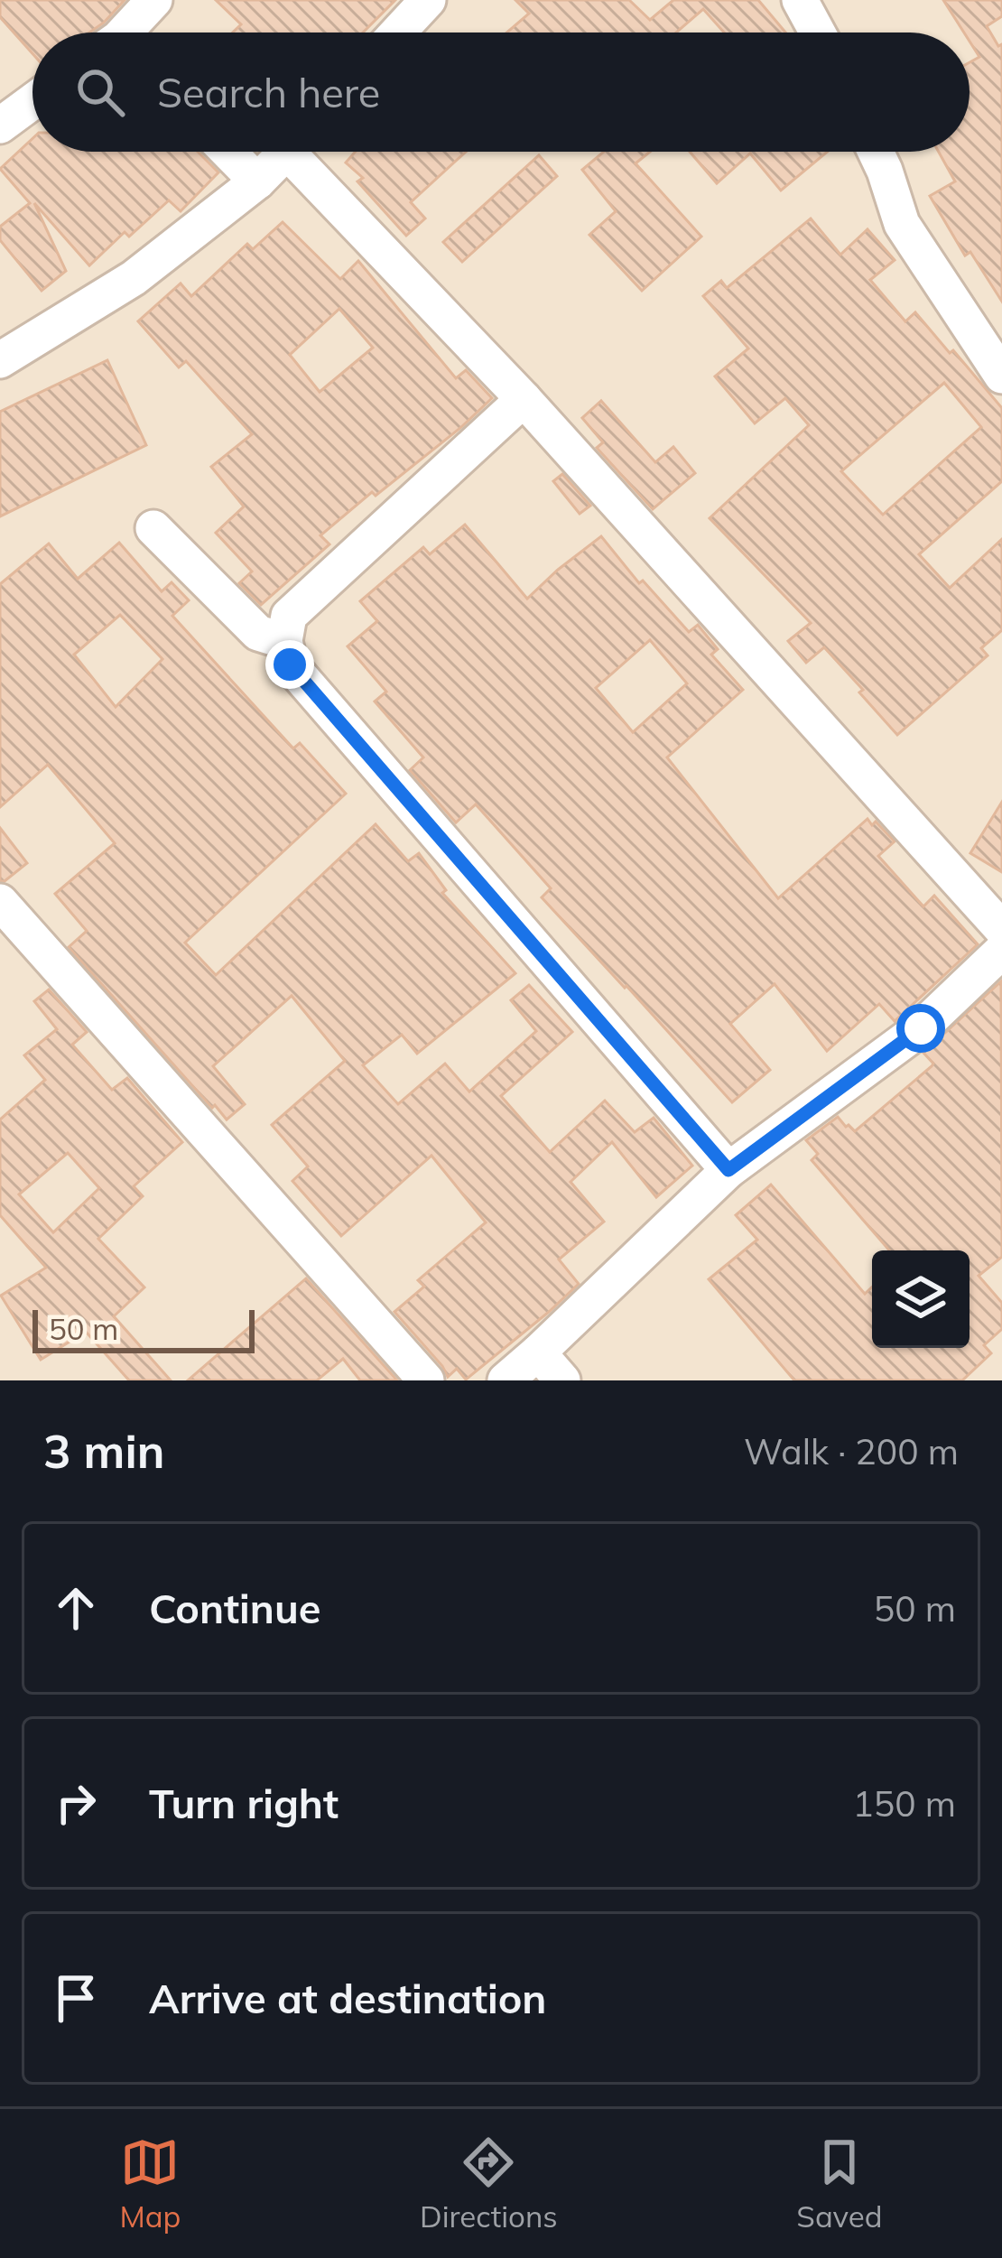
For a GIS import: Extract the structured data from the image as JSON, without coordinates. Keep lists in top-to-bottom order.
{
  "scale_bar": "50 m",
  "page": {
    "search": "Search here",
    "scale": "50 m",
    "heading": ["3 min", "Walk · 200 m"],
    "list": [
      ["Continue", "50 m"],
      ["Turn right", "150 m"],
      "Arrive at destination"
    ],
    "nav": ["Map", "Directions", "Saved"]
  }
}
